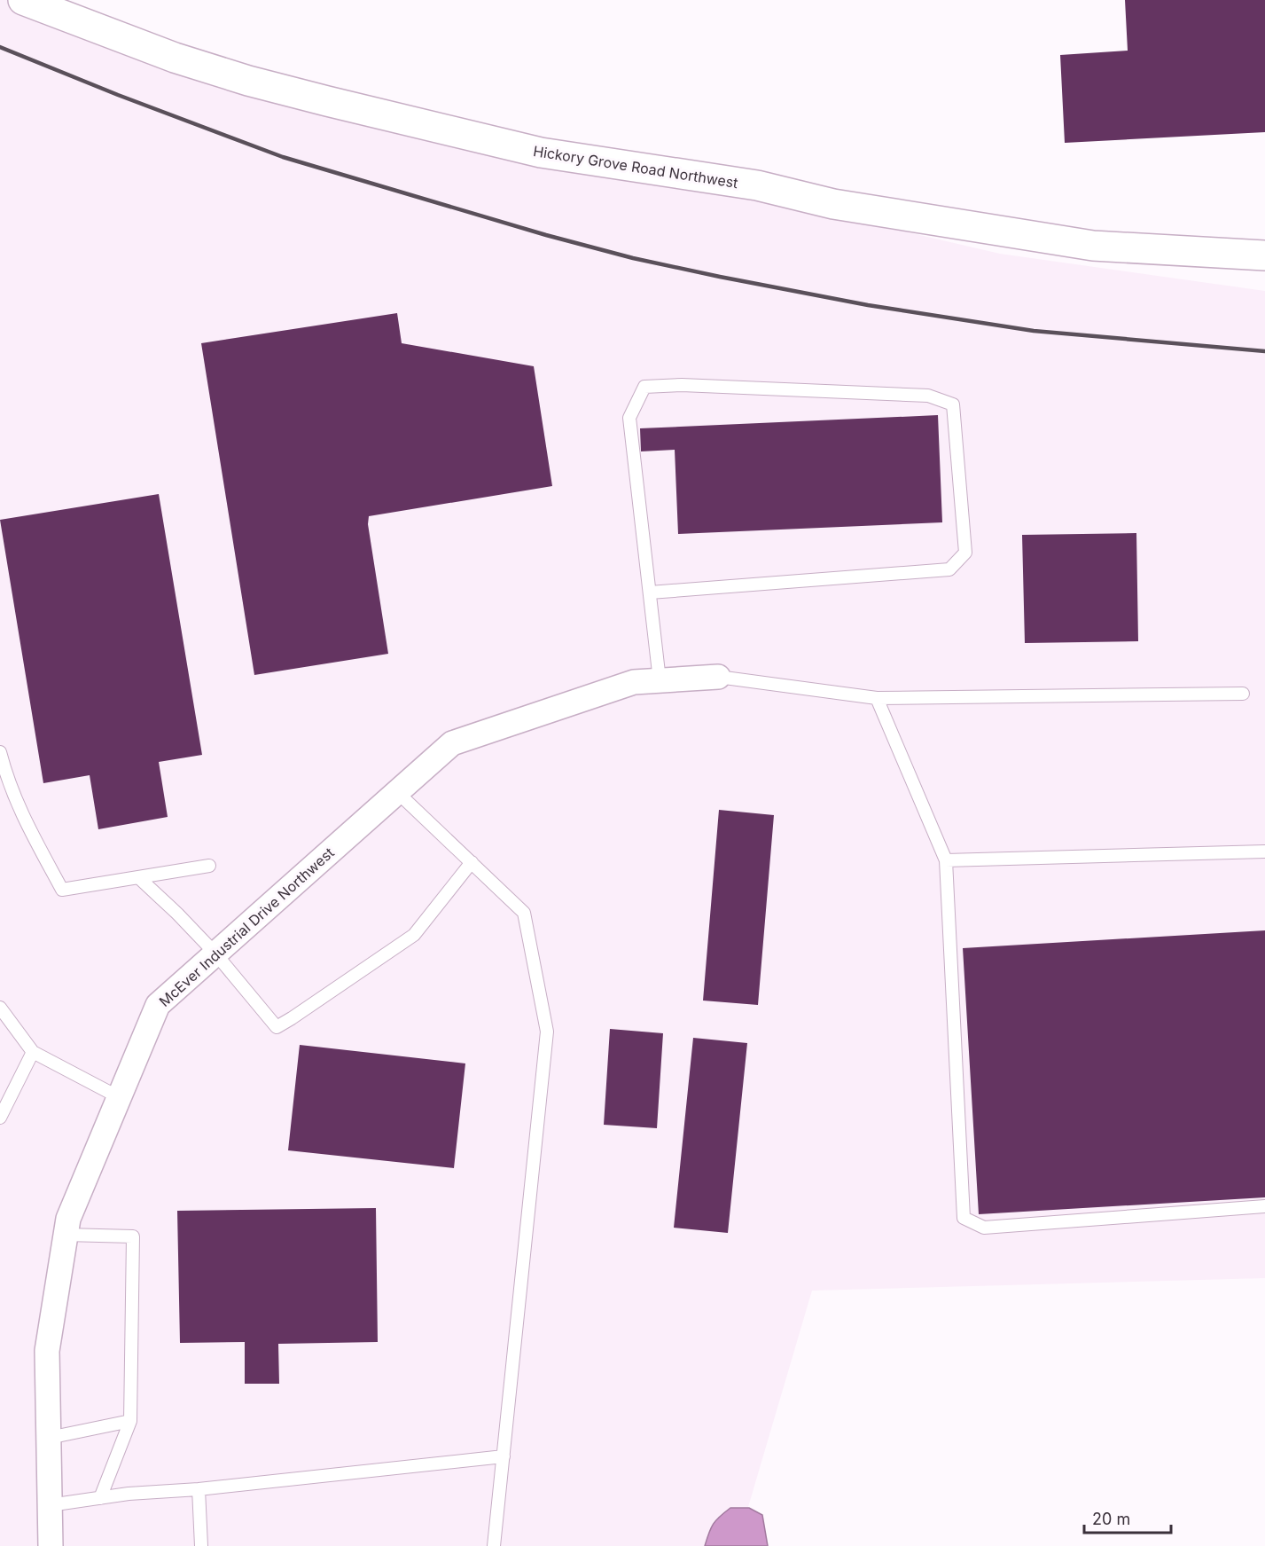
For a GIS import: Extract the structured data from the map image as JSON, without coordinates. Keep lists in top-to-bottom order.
{
  "streets": {
    "street": ["Hickory Grove Road Northwest", "McEver Industrial Drive Northwest"]
  },
  "scale_bar": "20 m"
}
